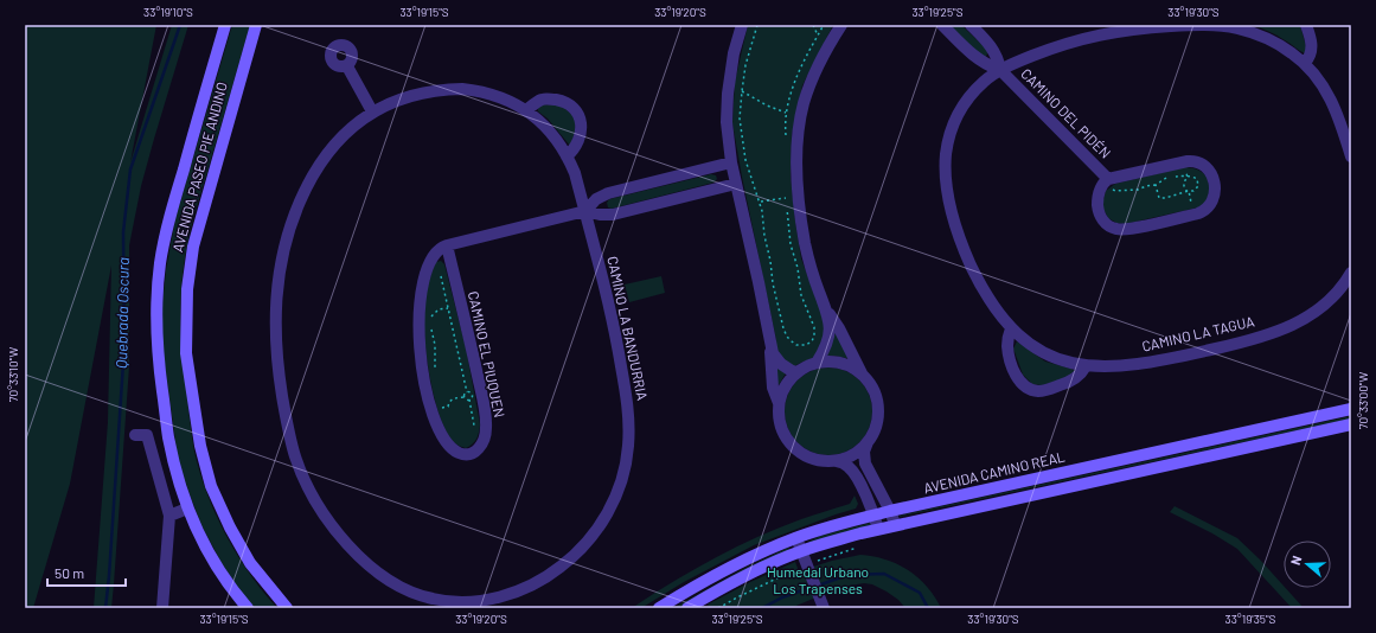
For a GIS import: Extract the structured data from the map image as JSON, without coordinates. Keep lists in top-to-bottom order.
{
  "streets": {
    "main road": ["AVENIDA PASEO PIE ANDINO", "AVENIDA CAMINO REAL"],
    "street": [
      "CAMINO DEL PIDÉN",
      "CAMINO LA BANDURRIA",
      "CAMINO LA TAGUA",
      "CAMINO EL PIUQUEN"
    ]
  },
  "crossings": [
    ["CAMINO DEL PIDÉN", "CAMINO LA TAGUA"]
  ],
  "water": ["Quebrada Oscura"],
  "parks": ["Humedal Urbano Los Trapenses"],
  "scale_bar": "50 m",
  "north": "left",
  "coordinates": [
    "33°19'10\"S",
    "33°19'15\"S",
    "33°19'20\"S",
    "33°19'25\"S",
    "33°19'30\"S",
    "70°33'10\"W",
    "70°33'00\"W",
    "33°19'35\"S"
  ]
}
